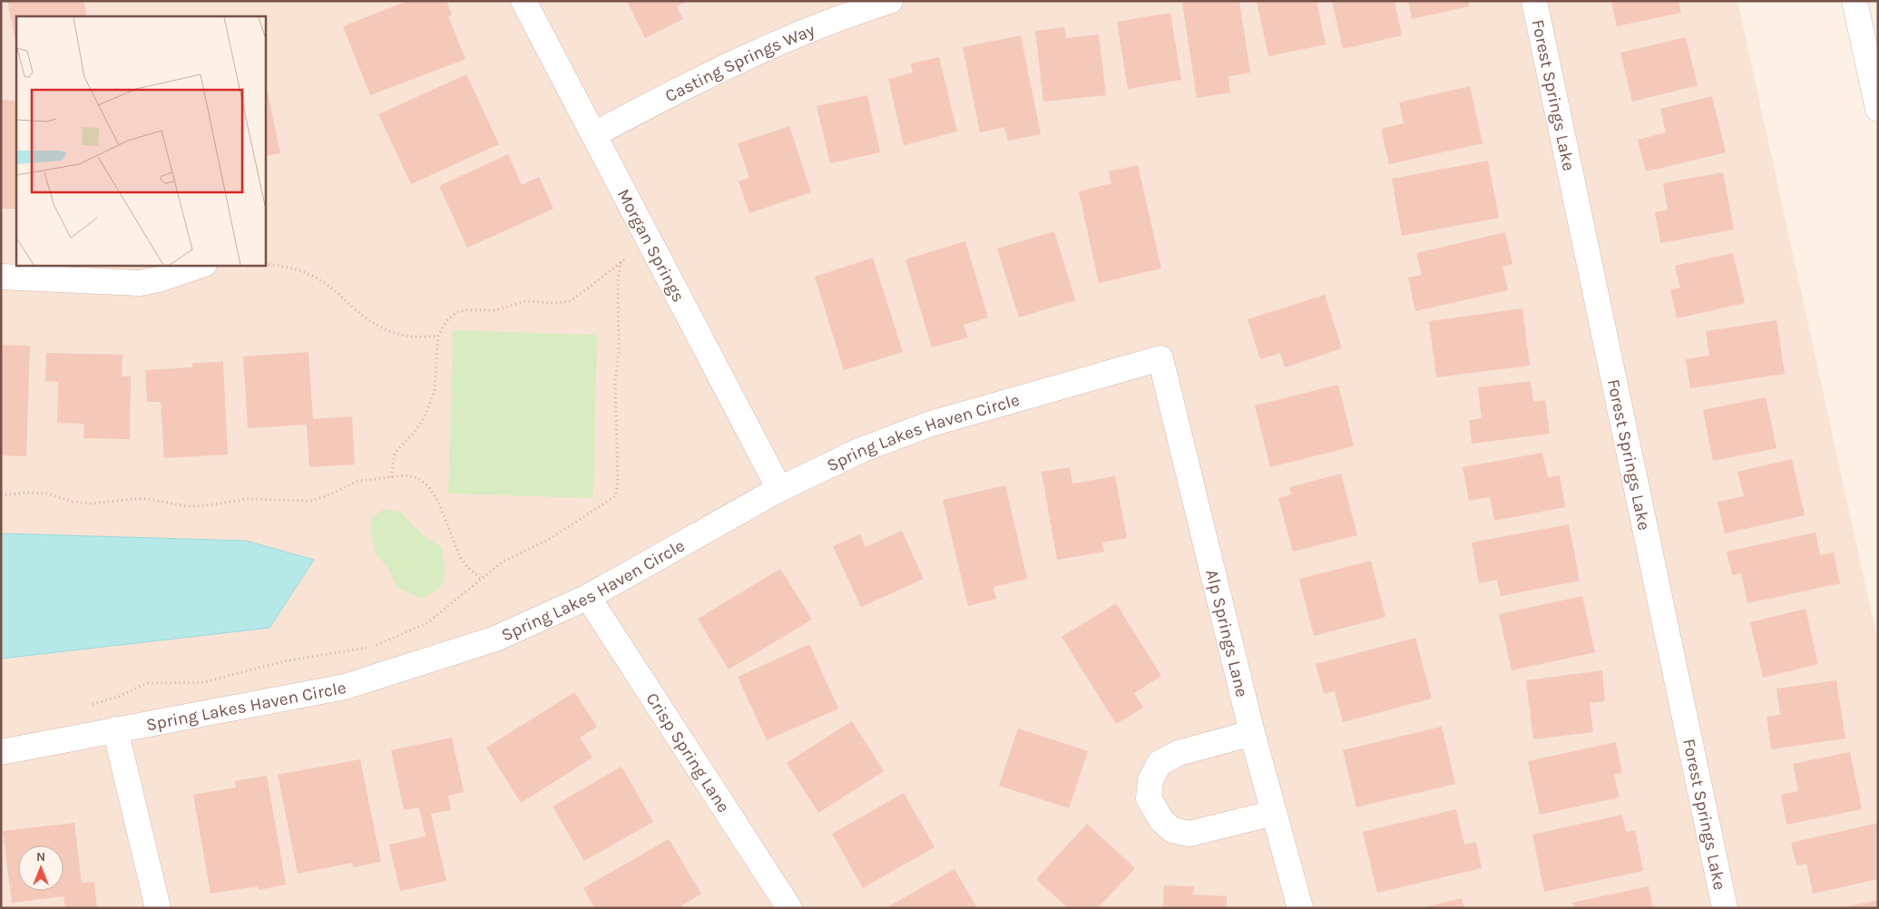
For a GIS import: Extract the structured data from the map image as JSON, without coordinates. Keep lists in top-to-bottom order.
{
  "streets": {
    "street": [
      "Casting Springs Way",
      "Forest Springs Lake",
      "Morgan Springs",
      "Spring Lakes Haven Circle",
      "Alp Springs Lane",
      "Crisp Spring Lane"
    ]
  },
  "crossings": [
    ["Casting Springs Way", "Morgan Springs"],
    ["Morgan Springs", "Spring Lakes Haven Circle"],
    ["Spring Lakes Haven Circle", "Alp Springs Lane"],
    ["Spring Lakes Haven Circle", "Crisp Spring Lane"]
  ],
  "north": "top"
}
